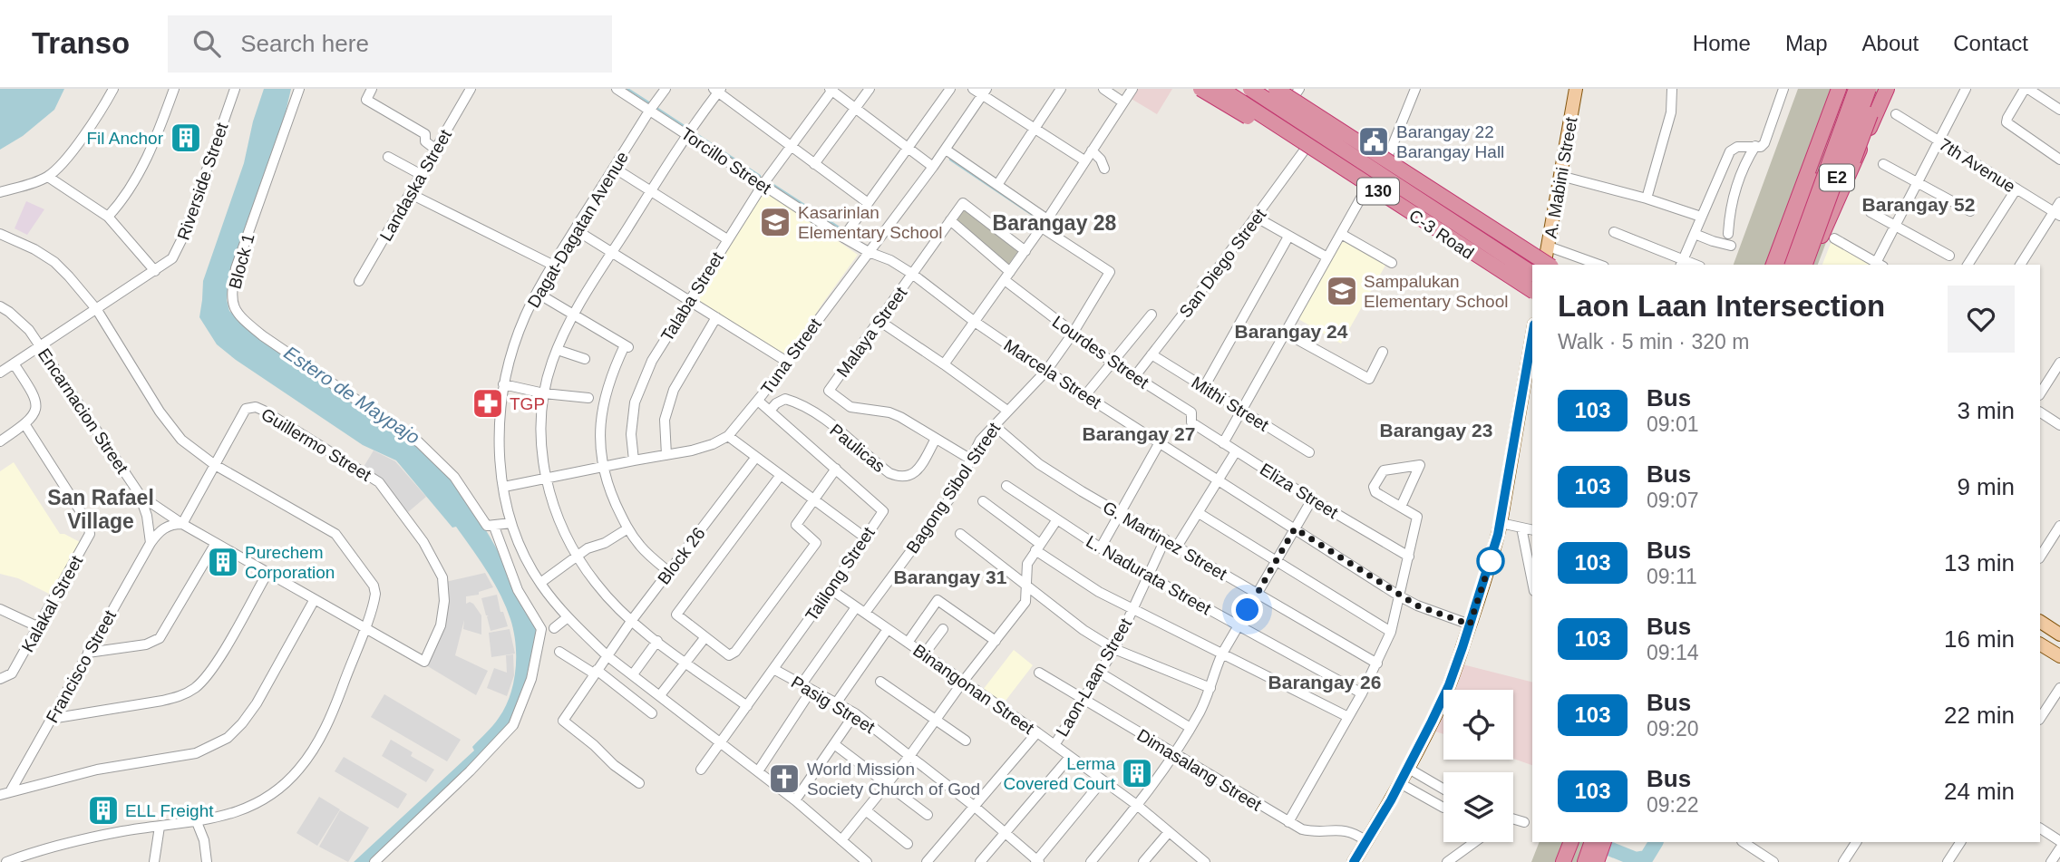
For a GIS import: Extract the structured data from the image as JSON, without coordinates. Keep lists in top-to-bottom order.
{
  "streets": {
    "highway": ["E2"],
    "main road": ["A. Mabini Street", "130", "C-3 Road"],
    "street": [
      "Torcillo Street",
      "7th Avenue",
      "Riverside Street",
      "Landaska Street",
      "Dagat-Dagatan Avenue",
      "Block 1",
      "San Diego Street",
      "Talaba Street",
      "Malaya Street",
      "Lourdes Street",
      "Tuna Street",
      "Marcela Street",
      "Mithi Street",
      "Encarnacion Street",
      "Guillermo Street",
      "Paulicas",
      "Bagong Sibol Street",
      "Eliza Street",
      "G. Martinez Street",
      "Block 26",
      "Talilong Street",
      "L. Nadurata Street",
      "Kalakal Street",
      "Francisco Street",
      "Laon-Laan Street",
      "Binangonan Street",
      "Pasig Street",
      "Dimasalang Street"
    ]
  },
  "crossings": [
    ["Torcillo Street", "Dagat-Dagatan Avenue"],
    ["Torcillo Street", "Talaba Street"],
    ["Torcillo Street", "Tuna Street"],
    ["Torcillo Street", "Marcela Street"],
    ["Riverside Street", "Encarnacion Street"],
    ["130", "San Diego Street"],
    ["Dagat-Dagatan Avenue", "Tuna Street"],
    ["Dagat-Dagatan Avenue", "Block 26"],
    ["Dagat-Dagatan Avenue", "Talilong Street"],
    ["San Diego Street", "Lourdes Street"],
    ["San Diego Street", "Mithi Street"],
    ["Talaba Street", "Tuna Street"],
    ["Malaya Street", "Lourdes Street"],
    ["Malaya Street", "Marcela Street"],
    ["Malaya Street", "Paulicas"],
    ["Malaya Street", "Bagong Sibol Street"],
    ["Lourdes Street", "Bagong Sibol Street"],
    ["Lourdes Street", "Eliza Street"],
    ["Tuna Street", "Marcela Street"],
    ["Tuna Street", "Talilong Street"],
    ["Marcela Street", "Bagong Sibol Street"],
    ["Encarnacion Street", "Guillermo Street"],
    ["Encarnacion Street", "Francisco Street"],
    ["Paulicas", "Talilong Street"],
    ["Bagong Sibol Street", "G. Martinez Street"],
    ["Bagong Sibol Street", "Binangonan Street"],
    ["Bagong Sibol Street", "Pasig Street"],
    ["G. Martinez Street", "Laon-Laan Street"],
    ["Talilong Street", "Binangonan Street"],
    ["Talilong Street", "Pasig Street"],
    ["L. Nadurata Street", "Laon-Laan Street"],
    ["Laon-Laan Street", "Binangonan Street"],
    ["Laon-Laan Street", "Dimasalang Street"]
  ],
  "districts": [
    "Barangay 52",
    "Barangay 28",
    "Barangay 24",
    "Barangay 23",
    "Barangay 27",
    "San Rafael Village",
    "Barangay 31",
    "Barangay 26"
  ],
  "water": ["Estero de Maypajo"],
  "places": {
    "building": [
      "Fil Anchor",
      "Purechem Corporation",
      "Lerma Covered Court",
      "ELL Freight"
    ],
    "public building": ["Barangay 22 Barangay Hall"],
    "school or university": ["Kasarinlan Elementary School", "Sampalukan Elementary School"],
    "pharmacy": ["TGP"],
    "church": ["World Mission Society Church of God"]
  },
  "lines": ["bus line 103"],
  "page": {
    "header": "Transo",
    "search": "Search here",
    "nav": [
      "Home",
      "Map",
      "About",
      "Contact"
    ],
    "heading": ["Laon Laan Intersection", "Walk · 5 min · 320 m"],
    "list": [
      {
        "mark": "103",
        "name": "Bus",
        "note": "09:01",
        "value": "3 min"
      },
      {
        "mark": "103",
        "name": "Bus",
        "note": "09:07",
        "value": "9 min"
      },
      {
        "mark": "103",
        "name": "Bus",
        "note": "09:11",
        "value": "13 min"
      },
      {
        "mark": "103",
        "name": "Bus",
        "note": "09:14",
        "value": "16 min"
      },
      {
        "mark": "103",
        "name": "Bus",
        "note": "09:20",
        "value": "22 min"
      },
      {
        "mark": "103",
        "name": "Bus",
        "note": "09:22",
        "value": "24 min"
      }
    ]
  }
}
